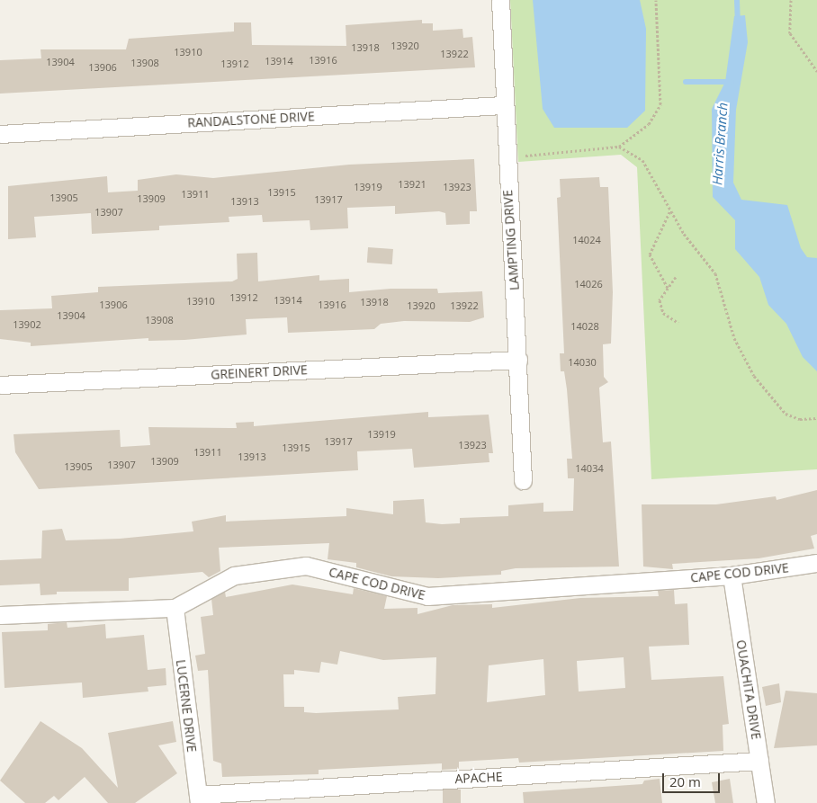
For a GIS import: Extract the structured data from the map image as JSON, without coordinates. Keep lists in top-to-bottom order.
{
  "streets": {
    "street": [
      "RANDALSTONE DRIVE",
      "LAMPTING DRIVE",
      "GREINERT DRIVE",
      "CAPE COD DRIVE",
      "OUACHITA DRIVE",
      "LUCERNE DRIVE",
      "APACHE"
    ]
  },
  "crossings": [
    ["RANDALSTONE DRIVE", "LAMPTING DRIVE"],
    ["LAMPTING DRIVE", "GREINERT DRIVE"],
    ["CAPE COD DRIVE", "OUACHITA DRIVE"],
    ["CAPE COD DRIVE", "LUCERNE DRIVE"],
    ["OUACHITA DRIVE", "APACHE"],
    ["LUCERNE DRIVE", "APACHE"]
  ],
  "water": ["Harris Branch"],
  "house_numbers": [
    "13920",
    "13918",
    "13910",
    "13922",
    "13916",
    "13914",
    "13904",
    "13908",
    "13912",
    "13906",
    "13921",
    "13919",
    "13923",
    "13915",
    "13911",
    "13905",
    "13909",
    "13917",
    "13913",
    "13907",
    "14024",
    "14026",
    "13912",
    "13914",
    "13910",
    "13918",
    "13906",
    "13916",
    "13920",
    "13922",
    "13904",
    "13908",
    "13902",
    "14028",
    "14030",
    "13919",
    "13917",
    "13923",
    "13915",
    "13911",
    "13913",
    "13909",
    "13907",
    "13905",
    "14034"
  ],
  "scale_bar": "20 m"
}
